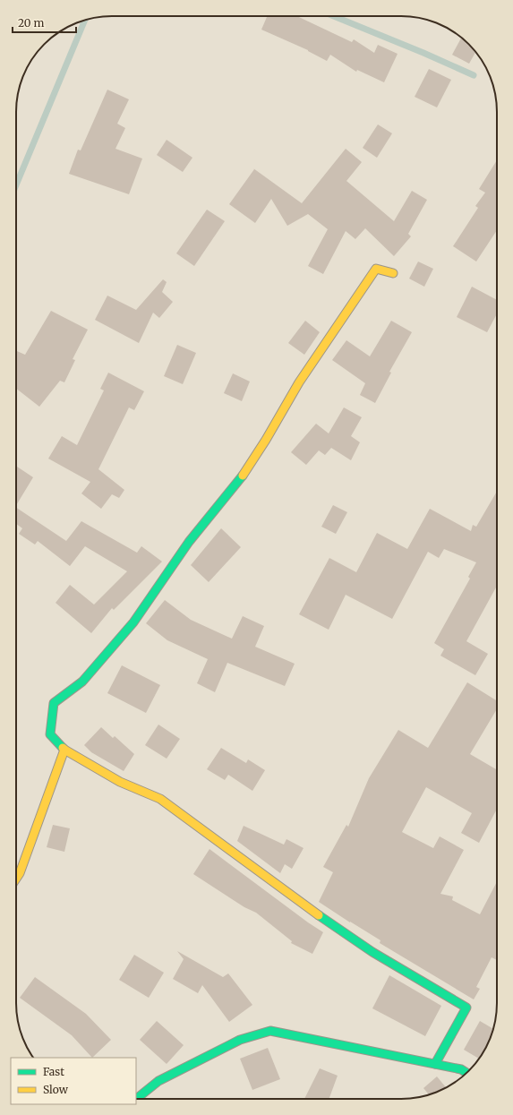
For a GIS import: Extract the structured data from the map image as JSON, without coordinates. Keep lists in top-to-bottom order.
{
  "legend": ["Fast", "Slow"],
  "scale_bar": "20 m"
}
